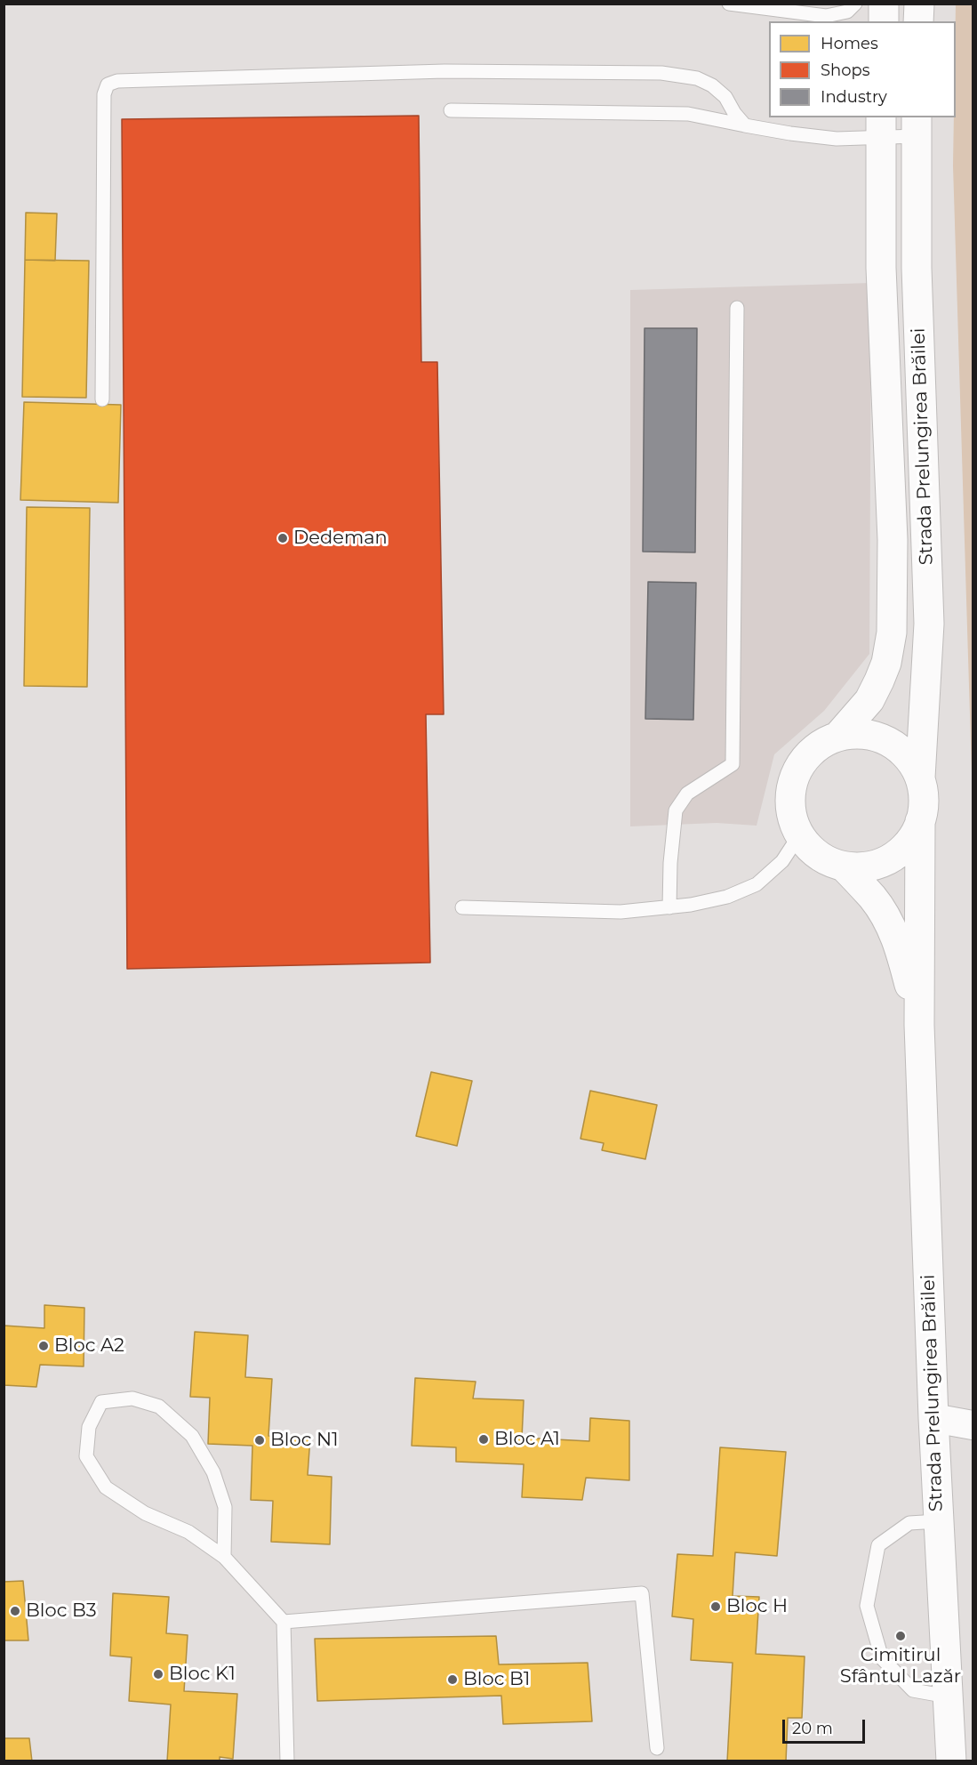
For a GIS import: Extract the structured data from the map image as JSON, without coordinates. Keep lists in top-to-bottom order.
{
  "streets": {
    "main road": ["Strada Prelungirea Brăilei"]
  },
  "places": [
    "Dedeman",
    "Bloc A2",
    "Bloc A1",
    "Bloc N1",
    "Bloc H",
    "Bloc B3",
    "Cimitirul Sfântul Lazăr",
    "Bloc K1",
    "Bloc B1"
  ],
  "legend": ["Homes", "Shops", "Industry"],
  "scale_bar": "20 m"
}
